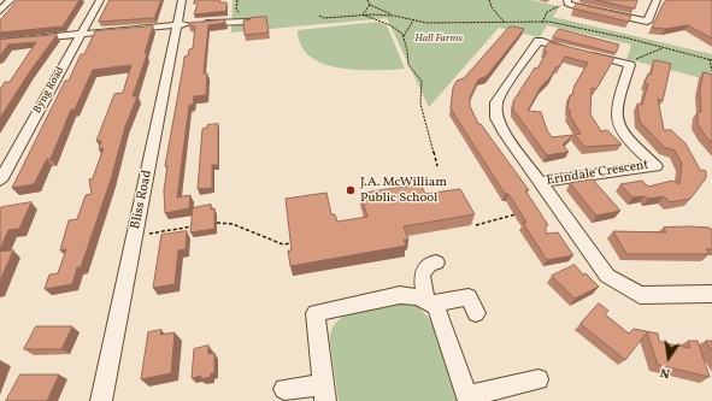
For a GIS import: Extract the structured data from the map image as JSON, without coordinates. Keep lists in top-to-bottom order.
{
  "streets": {
    "street": ["Byng Road", "Erindale Crescent", "Bliss Road"]
  },
  "parks": ["Hall Farms"],
  "places": ["J.A. McWilliam Public School"],
  "north": "bottom"
}
